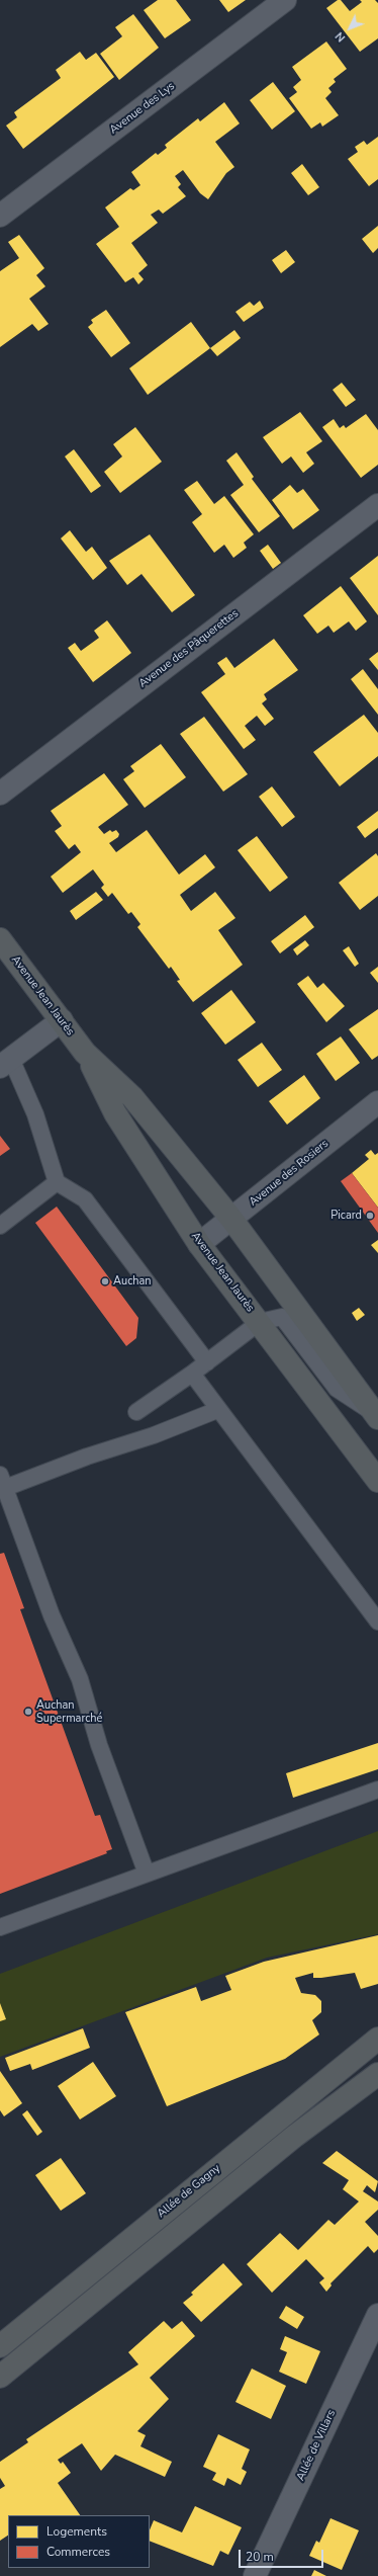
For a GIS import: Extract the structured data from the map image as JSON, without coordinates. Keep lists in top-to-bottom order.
{
  "streets": {
    "main road": ["Avenue Jean Jaurès", "Allée de Gagny"],
    "street": [
      "Avenue des Lys",
      "Avenue des Pâquerettes",
      "Avenue des Rosiers",
      "Allée de Villars"
    ]
  },
  "crossings": [
    ["Avenue Jean Jaurès", "Avenue des Rosiers"]
  ],
  "places": ["Picard", "Auchan", "Auchan Supermarché"],
  "legend": ["Logements", "Commerces"],
  "scale_bar": "20 m",
  "north": "bottom left"
}
